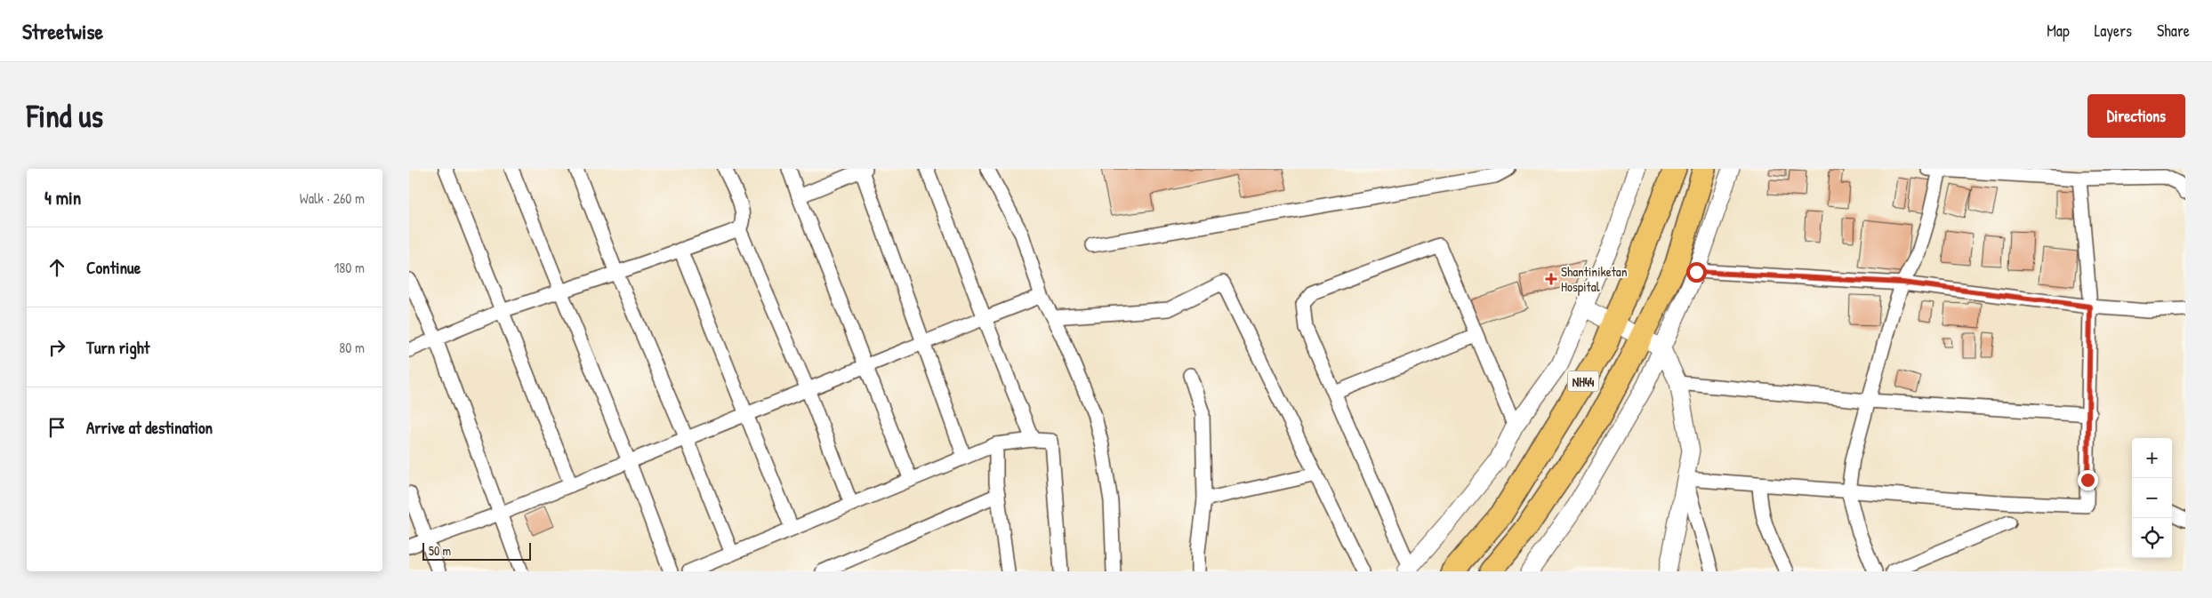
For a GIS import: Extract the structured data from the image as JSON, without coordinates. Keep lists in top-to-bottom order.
{
  "streets": {
    "highway": ["NH44"]
  },
  "places": {
    "health": ["Shantiniketan Hospital"]
  },
  "scale_bar": "50 m",
  "page": {
    "header": "Streetwise",
    "nav": ["Map", "Layers", "Share"],
    "buttons": "Directions",
    "title": "Find us",
    "heading": ["4 min", "Walk · 260 m"],
    "list": [
      ["Continue", "180 m"],
      ["Turn right", "80 m"],
      "Arrive at destination"
    ],
    "map_buttons": ["+", "−"],
    "scale": "50 m"
  }
}
